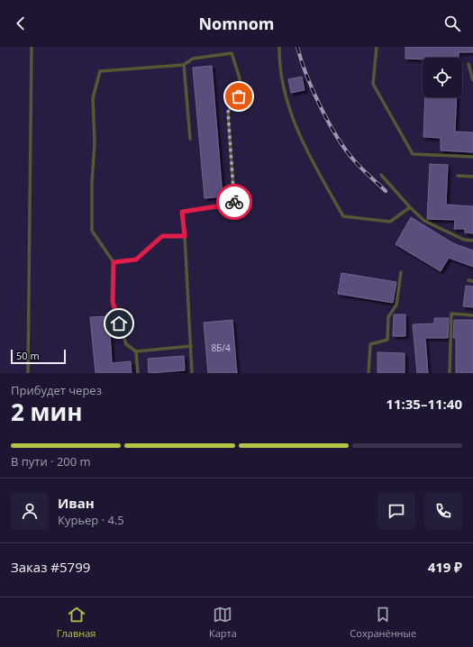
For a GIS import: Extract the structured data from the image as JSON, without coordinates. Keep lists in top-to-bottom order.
{
  "house_numbers": ["8Б/4"],
  "scale_bar": "50 m",
  "page": {
    "header": "Nomnom",
    "scale": "50 m",
    "heading": ["2 мин", "Прибудет через", "11:35–11:40"],
    "panel": [
      "Иван",
      "Курьер · 4.5",
      "Заказ #5799",
      "419 ₽"
    ],
    "bar": "В пути · 200 m",
    "tabs": ["Главная", "Карта", "Сохранённые"]
  }
}
